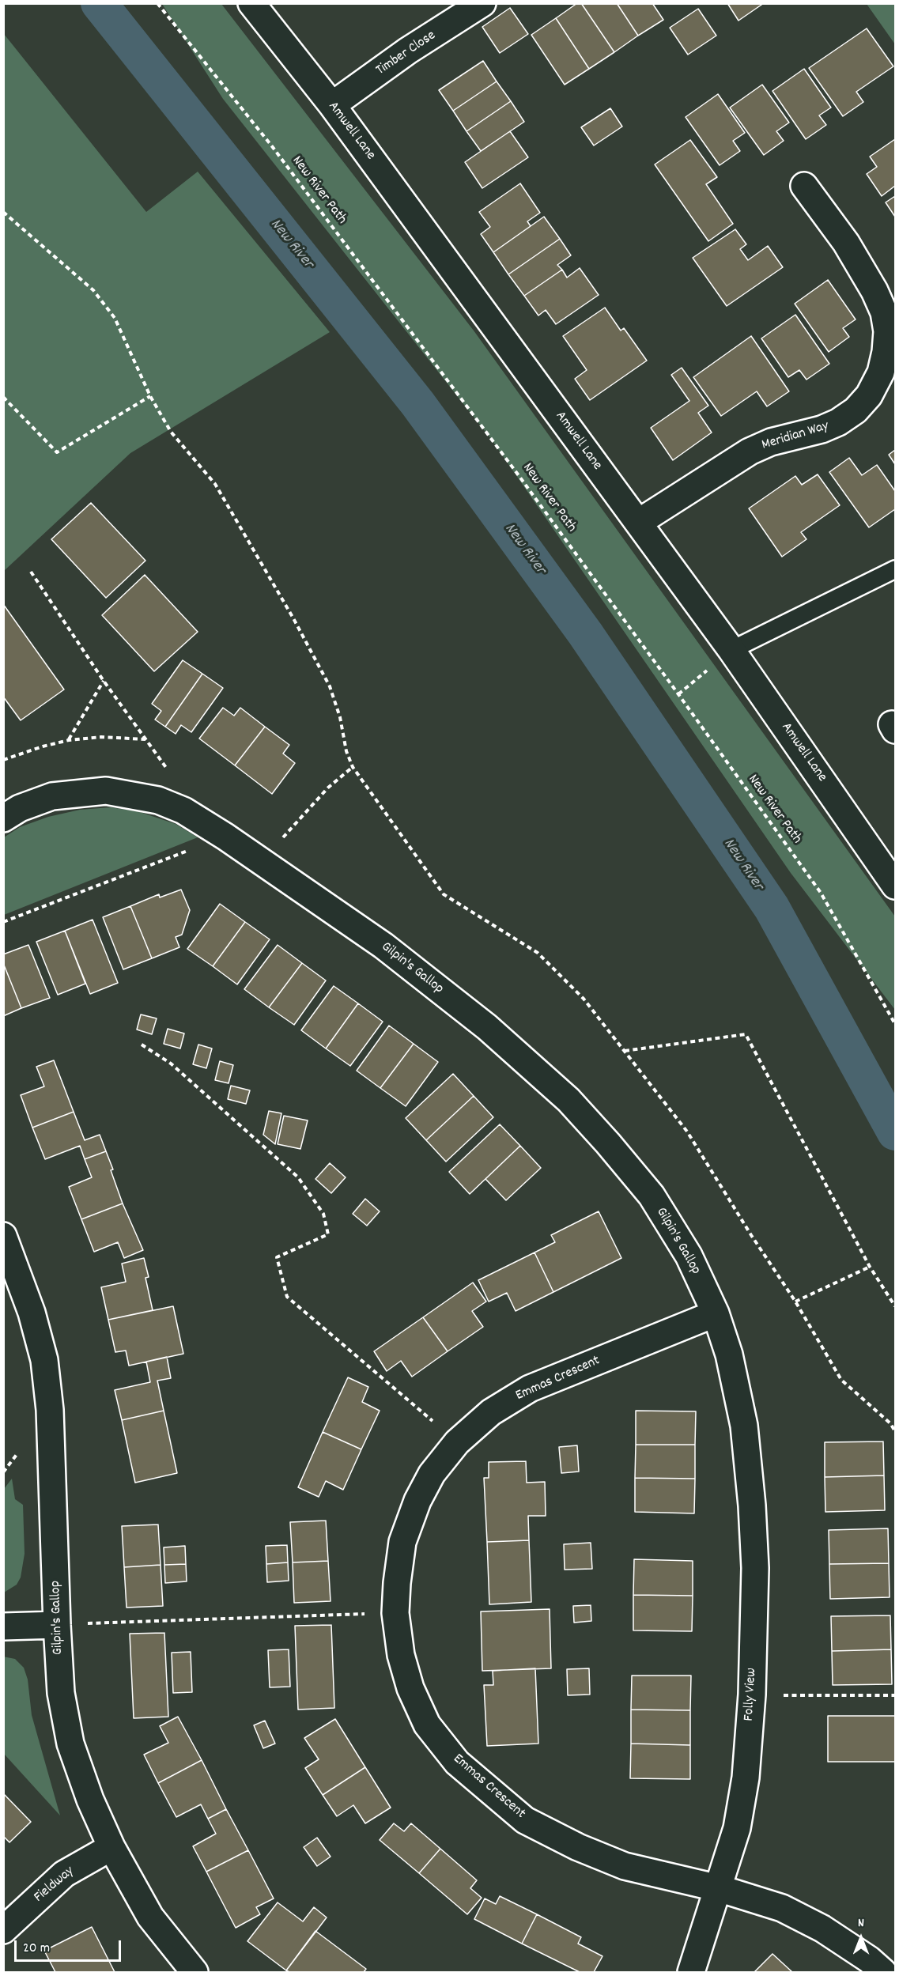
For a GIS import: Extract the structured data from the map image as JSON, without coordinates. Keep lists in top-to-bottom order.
{
  "streets": {
    "street": [
      "Timber Close",
      "Amwell Lane",
      "Meridian Way",
      "Gilpin's Gallop",
      "Emmas Crescent",
      "Folly View",
      "Fieldway"
    ],
    "path": ["New River Path"]
  },
  "crossings": [
    ["Timber Close", "Amwell Lane"],
    ["Amwell Lane", "Meridian Way"],
    ["Gilpin's Gallop", "Emmas Crescent"],
    ["Gilpin's Gallop", "Folly View"],
    ["Gilpin's Gallop", "Fieldway"],
    ["Emmas Crescent", "Folly View"]
  ],
  "water": ["New River"],
  "scale_bar": "20 m",
  "north": "top"
}
